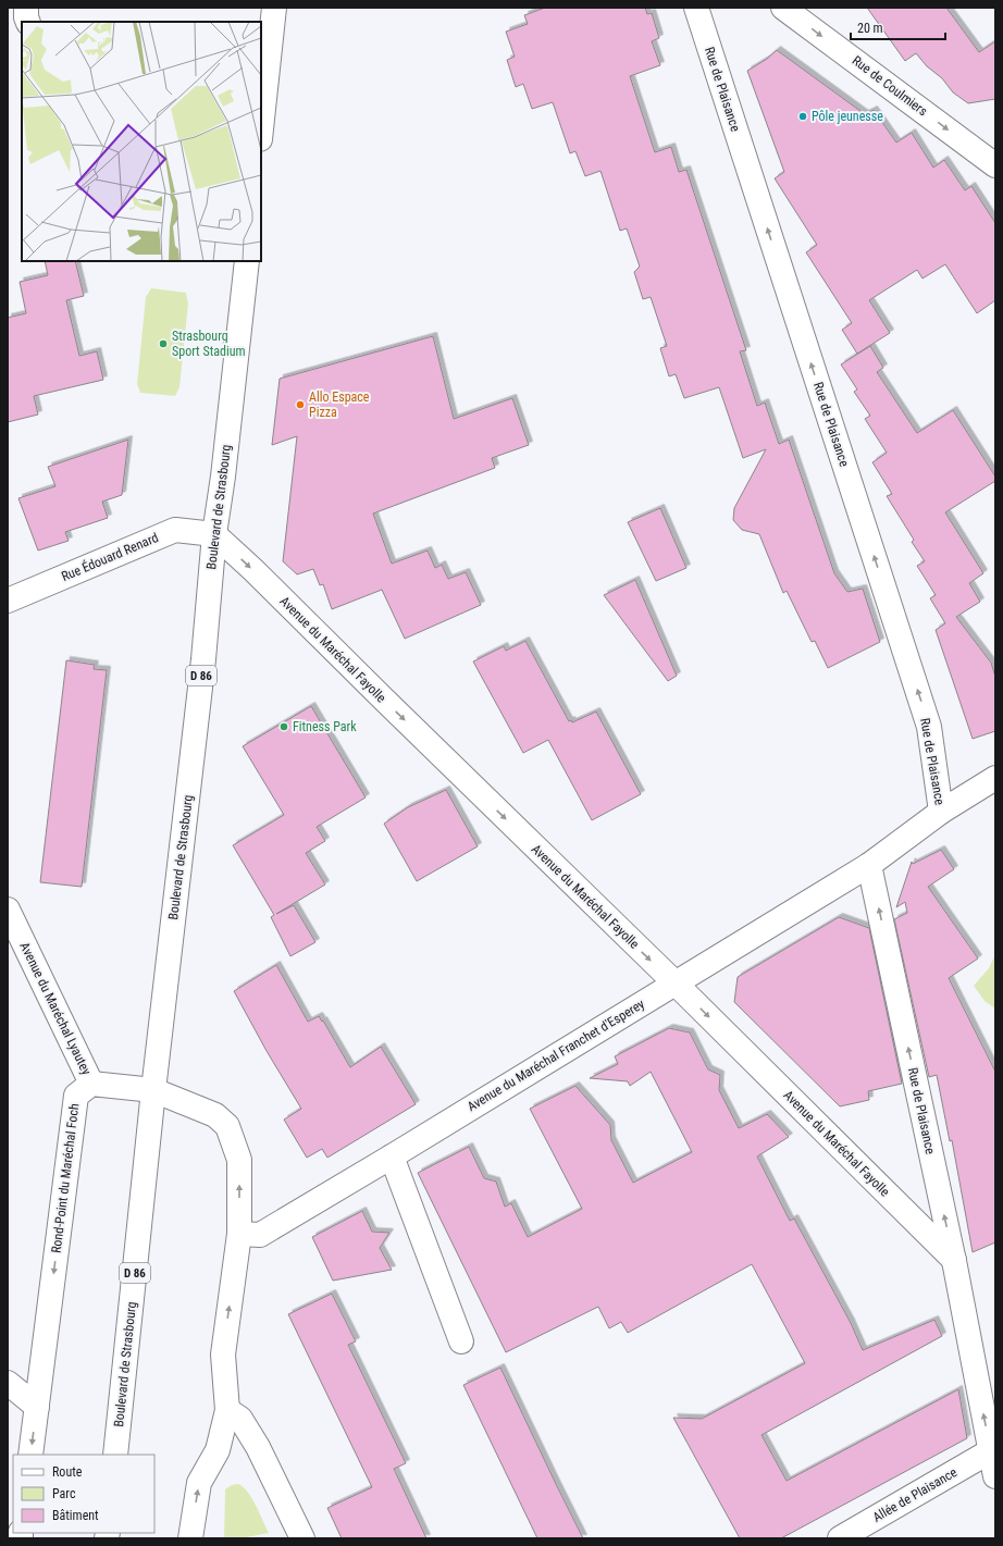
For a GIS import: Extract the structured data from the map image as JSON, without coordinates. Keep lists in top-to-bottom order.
{
  "streets": {
    "street": [
      "Rue de Coulmiers",
      "Rue de Plaisance",
      "Boulevard de Strasbourg",
      "Rue Édouard Renard",
      "Avenue du Maréchal Fayolle",
      "D 86",
      "Avenue du Maréchal Lyautey",
      "Avenue du Maréchal Franchet d'Esperey",
      "Rond-Point du Maréchal Foch",
      "Allée de Plaisance"
    ]
  },
  "crossings": [
    ["Rue de Plaisance", "Avenue du Maréchal Fayolle"],
    ["Rue de Plaisance", "Avenue du Maréchal Franchet d'Esperey"],
    ["Rue de Plaisance", "Allée de Plaisance"],
    ["Boulevard de Strasbourg", "Rue Édouard Renard"],
    ["Boulevard de Strasbourg", "Avenue du Maréchal Fayolle"],
    ["Rue Édouard Renard", "Avenue du Maréchal Fayolle"],
    ["Avenue du Maréchal Fayolle", "Avenue du Maréchal Franchet d'Esperey"],
    ["Avenue du Maréchal Lyautey", "Rond-Point du Maréchal Foch"]
  ],
  "one_way": ["Rue de Coulmiers", "Rue de Plaisance", "Avenue du Maréchal Fayolle"],
  "places": [
    "Pôle jeunesse",
    "Strasbourg Sport Stadium",
    "Allo Espace Pizza",
    "Fitness Park"
  ],
  "legend": ["Route", "Parc", "Bâtiment"],
  "scale_bar": "20 m"
}
